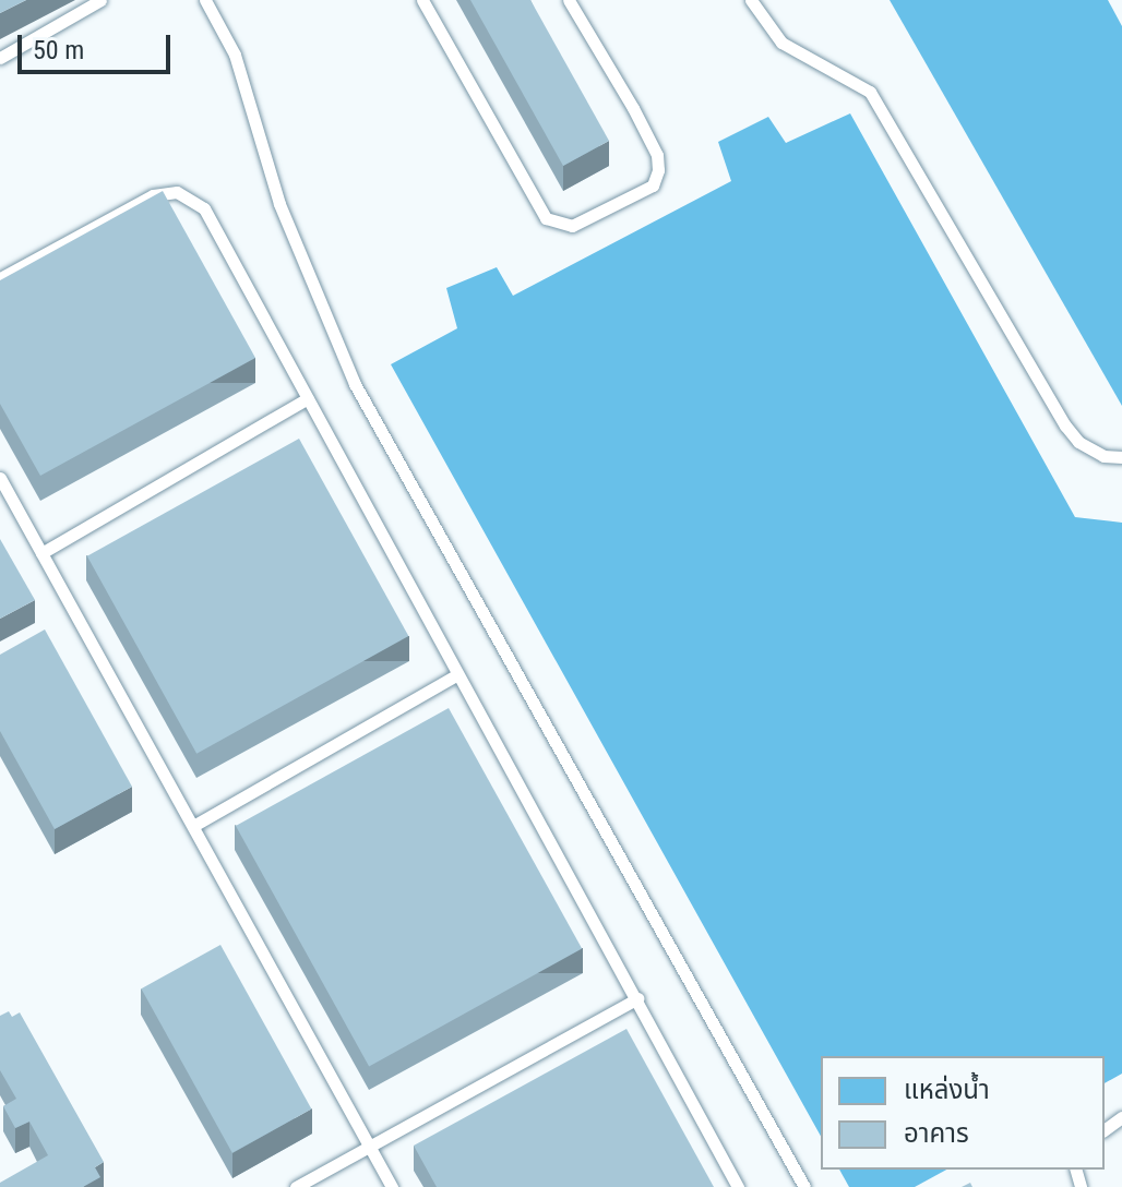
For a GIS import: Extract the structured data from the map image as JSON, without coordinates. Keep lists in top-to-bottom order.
{
  "legend": ["แหล่งน้ำ", "อาคาร"],
  "scale_bar": "50 m"
}
